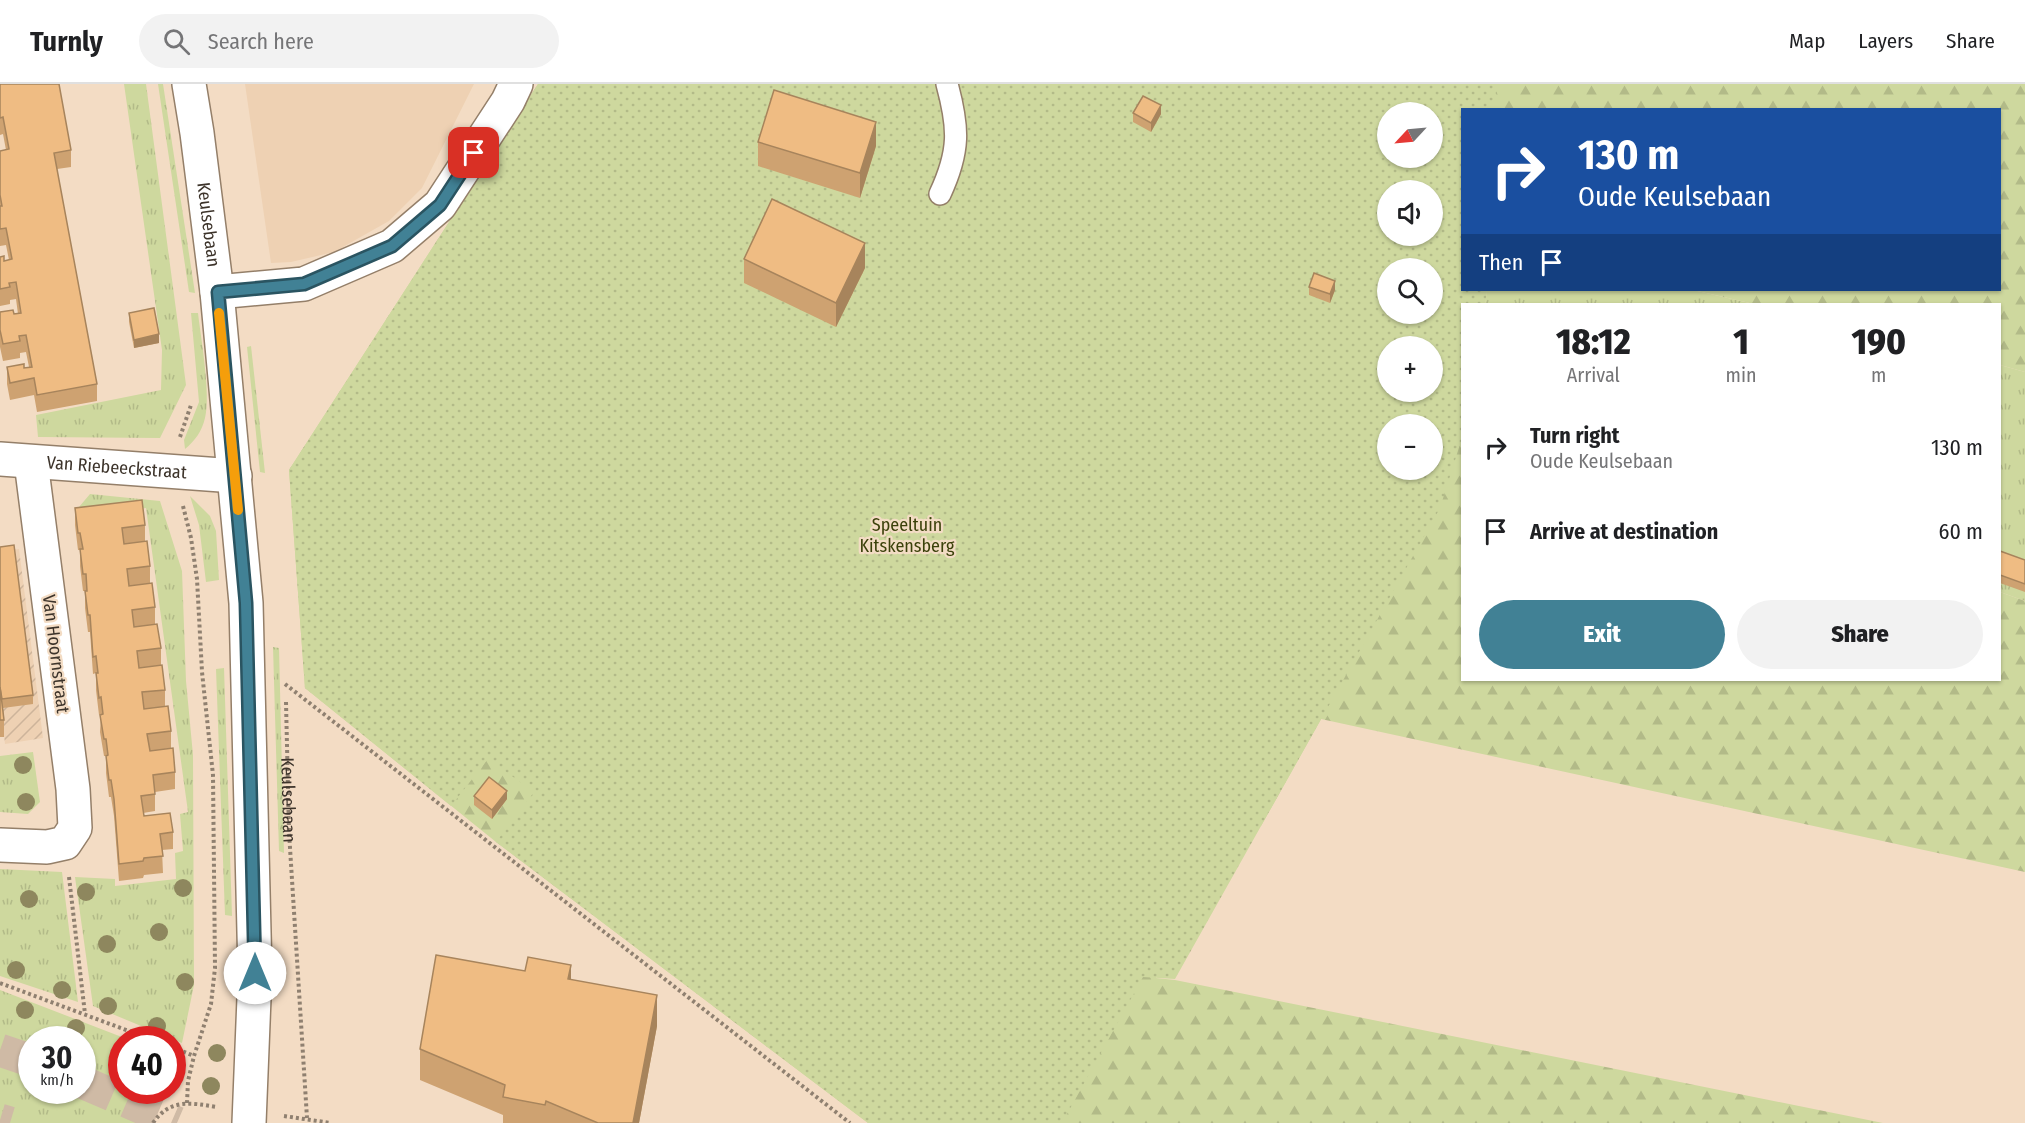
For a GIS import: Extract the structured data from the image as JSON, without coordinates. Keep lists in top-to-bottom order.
{
  "streets": {
    "street": ["Keulsebaan", "Van Riebeeckstraat", "Van Hoornstraat"]
  },
  "crossings": [
    ["Keulsebaan", "Van Riebeeckstraat"],
    ["Van Riebeeckstraat", "Van Hoornstraat"]
  ],
  "parks": ["Speeltuin Kitskensberg"],
  "north": "bottom left",
  "page": {
    "header": "Turnly",
    "search": "Search here",
    "nav": ["Map", "Layers", "Share"],
    "map_buttons": ["+", "−"],
    "turn": ["130 m", "Oude Keulsebaan"],
    "then": "Then",
    "eta": [
      "18:12",
      "Arrival",
      "1",
      "min",
      "190",
      "m"
    ],
    "list": [
      {
        "name": "Turn right",
        "note": "Oude Keulsebaan",
        "value": "130 m"
      },
      {
        "name": "Arrive at destination",
        "value": "60 m"
      }
    ],
    "buttons": ["Exit", "Share"],
    "speed": "30 km/h",
    "limit": "40"
  }
}
